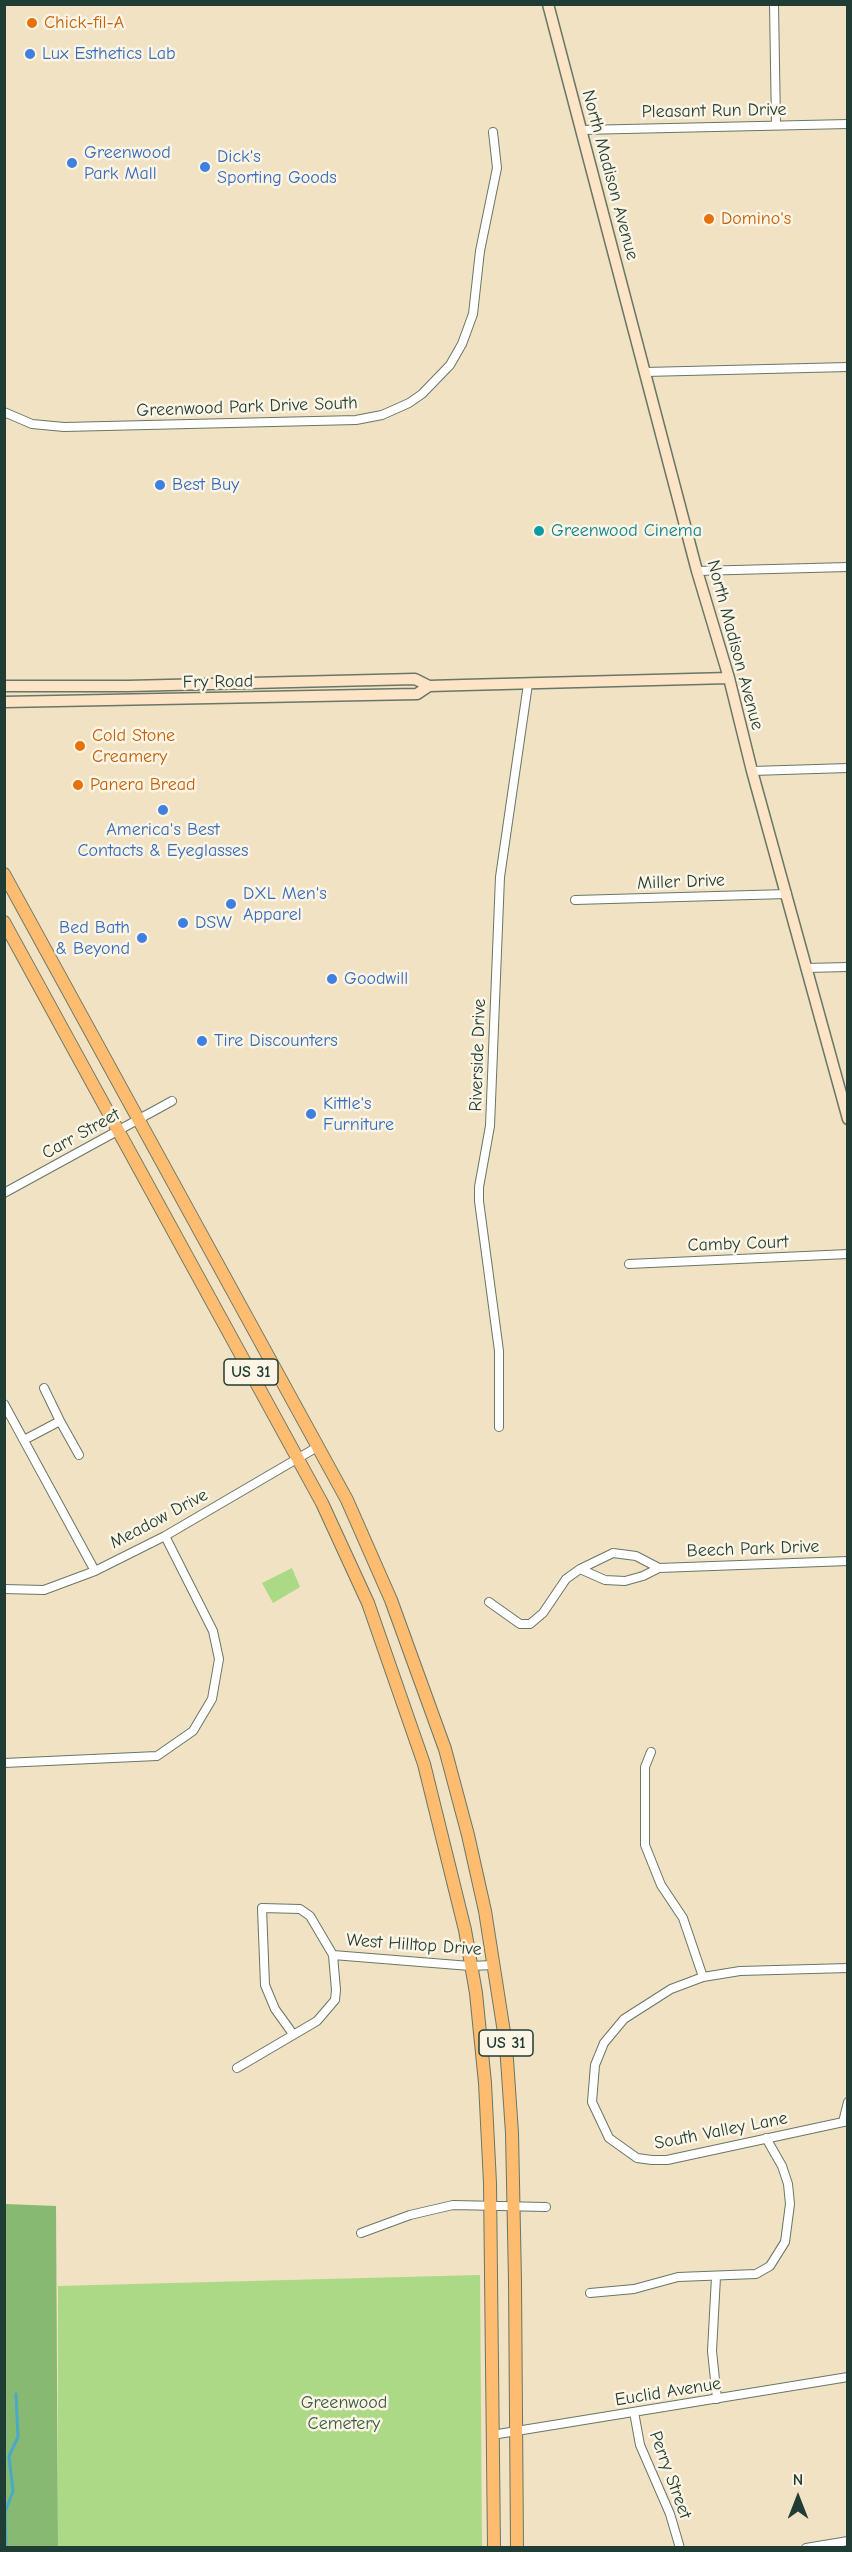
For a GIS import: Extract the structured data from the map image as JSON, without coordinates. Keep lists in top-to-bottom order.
{
  "streets": {
    "main road": ["North Madison Avenue", "Fry Road", "US 31"],
    "street": [
      "Pleasant Run Drive",
      "Greenwood Park Drive South",
      "Miller Drive",
      "Riverside Drive",
      "Carr Street",
      "Camby Court",
      "Meadow Drive",
      "Beech Park Drive",
      "West Hilltop Drive",
      "South Valley Lane",
      "Euclid Avenue",
      "Perry Street"
    ]
  },
  "crossings": [
    ["Pleasant Run Drive", "North Madison Avenue"],
    ["North Madison Avenue", "Fry Road"],
    ["North Madison Avenue", "Miller Drive"],
    ["Fry Road", "Riverside Drive"],
    ["Carr Street", "US 31"],
    ["US 31", "Meadow Drive"],
    ["US 31", "West Hilltop Drive"],
    ["US 31", "Euclid Avenue"],
    ["Euclid Avenue", "Perry Street"]
  ],
  "parks": ["Greenwood Cemetery"],
  "places": [
    "Chick-fil-A",
    "Lux Esthetics Lab",
    "Greenwood Park Mall",
    "Dick's Sporting Goods",
    "Domino's",
    "Best Buy",
    "Greenwood Cinema",
    "Cold Stone Creamery",
    "Panera Bread",
    "America's Best Contacts & Eyeglasses",
    "DXL Men's Apparel",
    "DSW",
    "Bed Bath & Beyond",
    "Goodwill",
    "Tire Discounters",
    "Kittle's Furniture"
  ],
  "north": "top"
}
